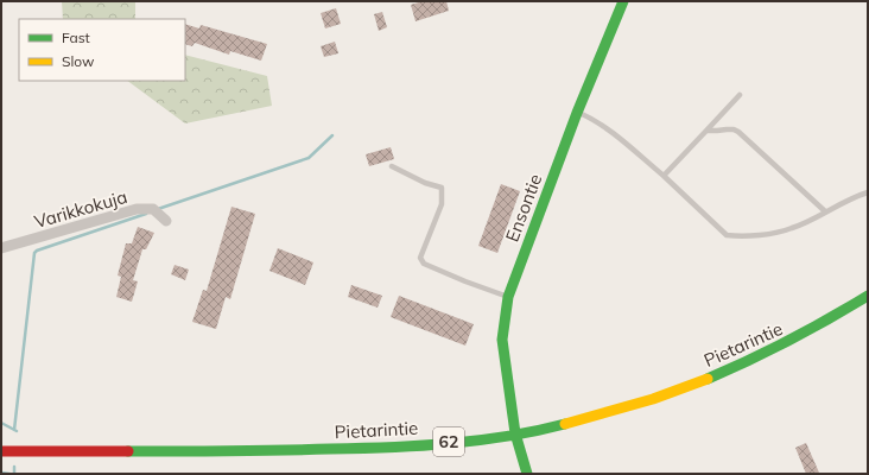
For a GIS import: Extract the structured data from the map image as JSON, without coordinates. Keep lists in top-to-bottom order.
{
  "streets": {
    "main road": ["Ensontie", "Pietarintie", "62"],
    "street": ["Varikkokuja"]
  },
  "crossings": [
    ["Ensontie", "Pietarintie"]
  ],
  "legend": ["Fast", "Slow"]
}
